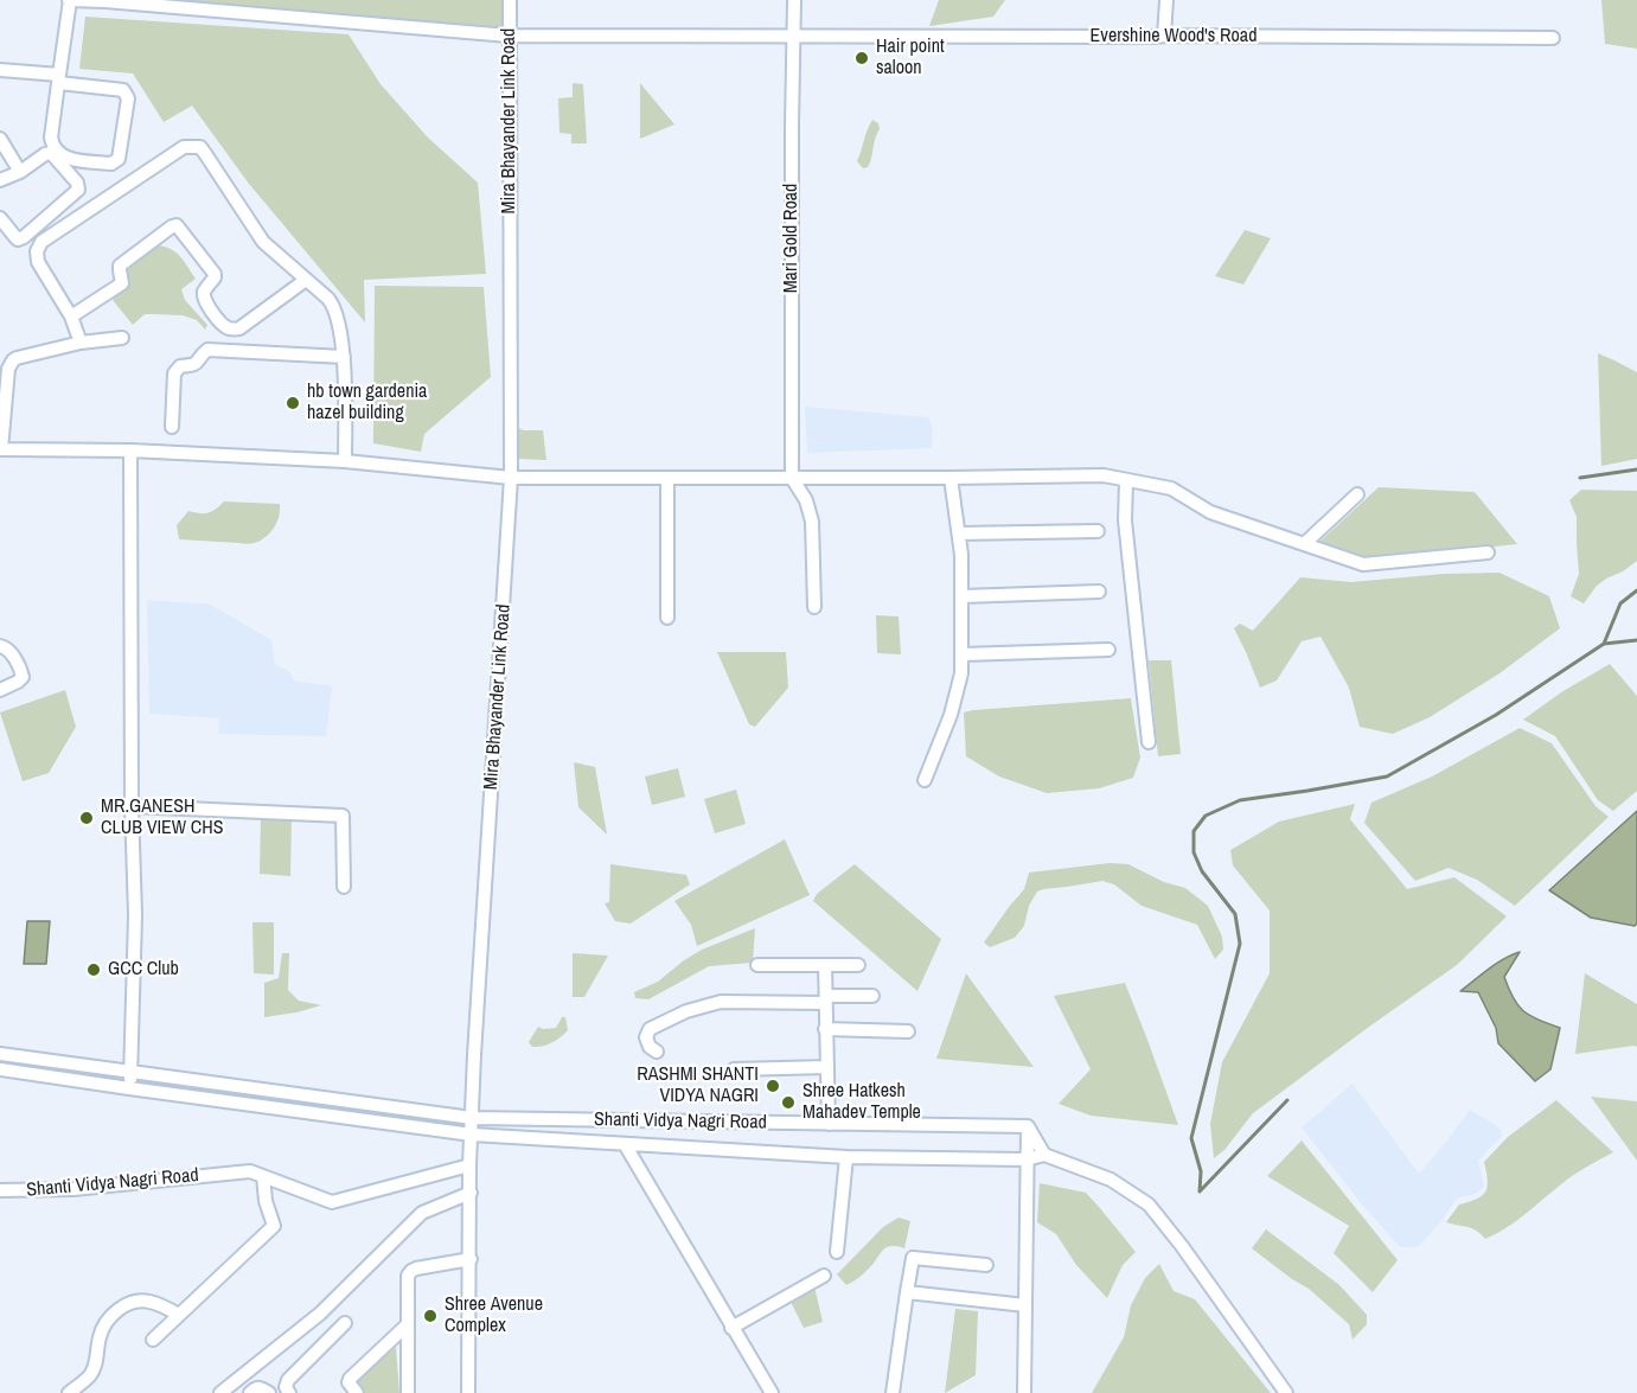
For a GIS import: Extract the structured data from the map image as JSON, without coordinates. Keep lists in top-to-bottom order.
{
  "streets": {
    "street": [
      "Evershine Wood's Road",
      "Mira Bhayander Link Road",
      "Mari Gold Road",
      "Shanti Vidya Nagri Road"
    ]
  },
  "crossings": [
    ["Evershine Wood's Road", "Mira Bhayander Link Road"],
    ["Evershine Wood's Road", "Mari Gold Road"],
    ["Mira Bhayander Link Road", "Shanti Vidya Nagri Road"]
  ],
  "places": [
    "Hair point saloon",
    "hb town gardenia hazel building",
    "MR.GANESH CLUB VIEW CHS",
    "GCC Club",
    "RASHMI SHANTI VIDYA NAGRI",
    "Shree Hatkesh Mahadev Temple",
    "Shree Avenue Complex"
  ]
}
